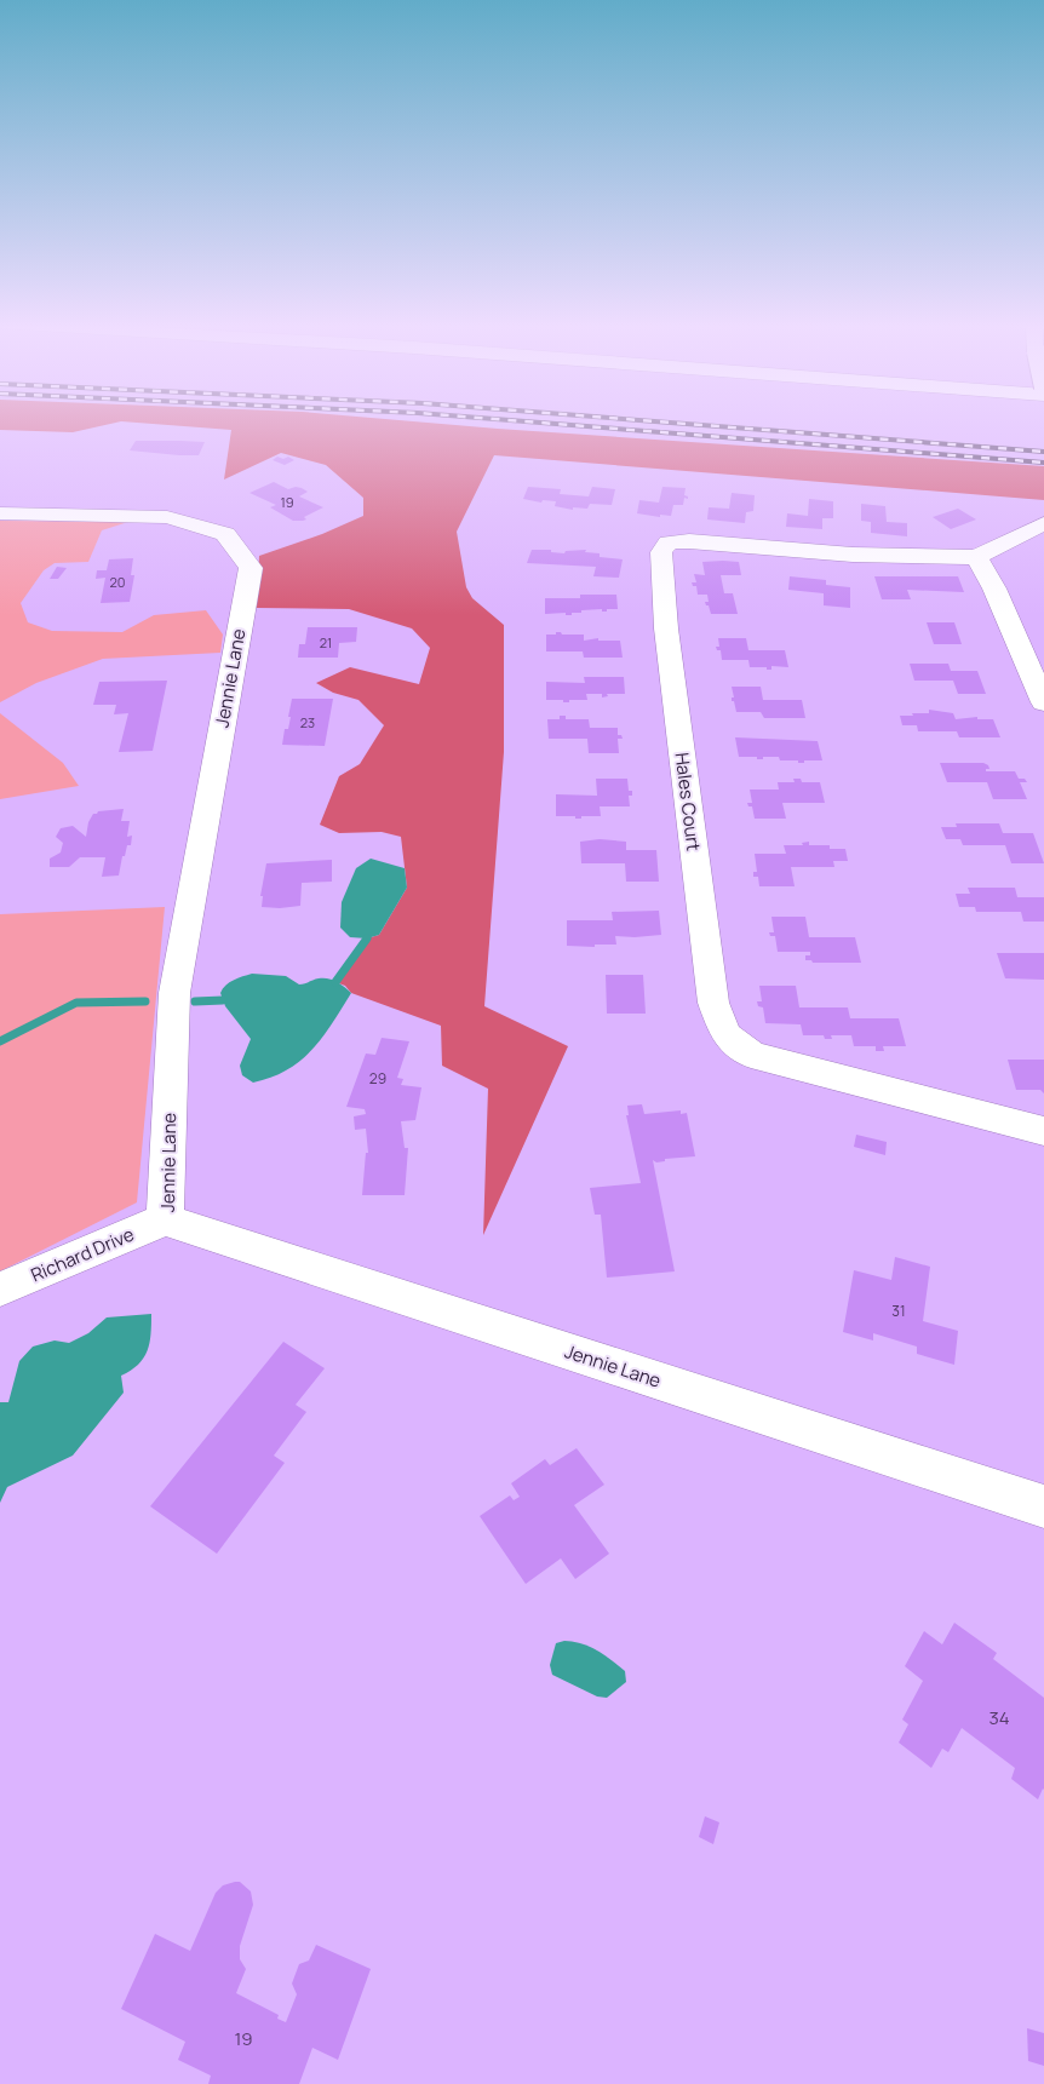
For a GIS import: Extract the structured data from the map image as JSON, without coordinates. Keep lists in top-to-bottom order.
{
  "streets": {
    "main road": ["Jennie Lane", "Hales Court", "Richard Drive"]
  },
  "crossings": [
    ["Jennie Lane", "Richard Drive"]
  ],
  "house_numbers": [
    "19",
    "20",
    "21",
    "23",
    "29",
    "31",
    "34",
    "19"
  ]
}
